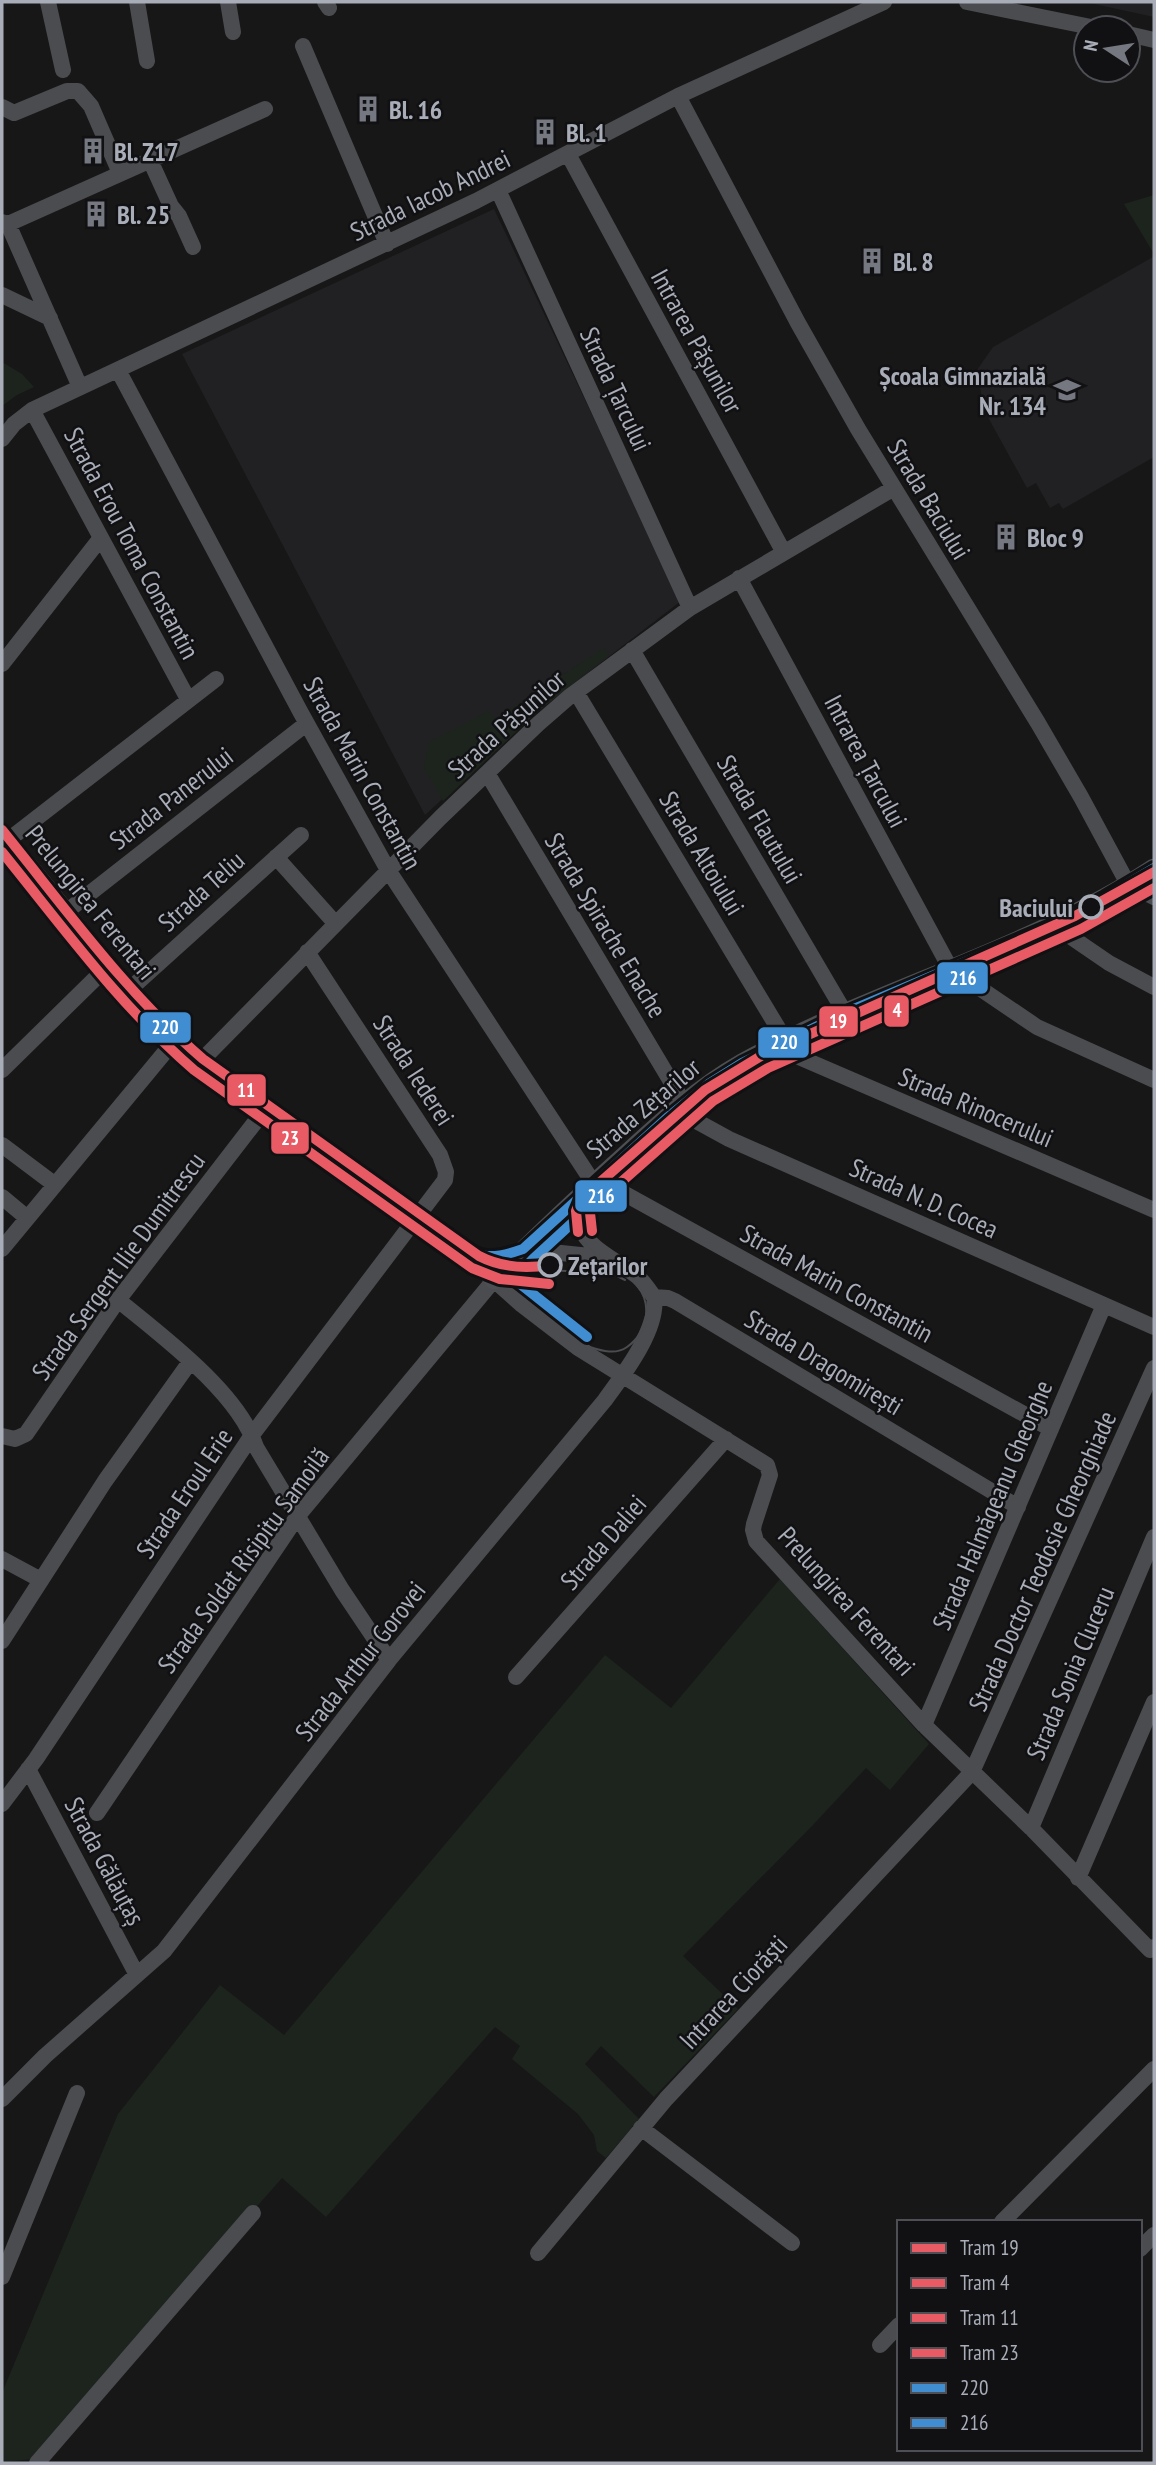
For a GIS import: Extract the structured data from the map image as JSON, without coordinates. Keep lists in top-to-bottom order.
{
  "streets": {
    "main road": ["Prelungirea Ferentari", "Strada Zețarilor"],
    "street": [
      "Strada Iacob Andrei",
      "Intrarea Pășunilor",
      "Strada Țarcului",
      "Strada Baciului",
      "Strada Erou Toma Constantin",
      "Strada Pășunilor",
      "Intrarea Țarcului",
      "Strada Marin Constantin",
      "Strada Panerului",
      "Strada Flautului",
      "Strada Altoiului",
      "Strada Teliu",
      "Strada Spirache Enache",
      "Strada Iederei",
      "Strada Rinocerului",
      "Strada N. D. Cocea",
      "Strada Sergent Ilie Dumitrescu",
      "Strada Dragomirești",
      "Strada Eroul Erie",
      "Strada Halmăgeanu Gheorghe",
      "Strada Daliei",
      "Strada Soldat Risipitu Samoilă",
      "Strada Doctor Teodosie Gheorghiade",
      "Strada Arthur Gorovei",
      "Strada Sonia Cluceru",
      "Strada Gălăuțaș",
      "Intrarea Ciorăști"
    ]
  },
  "crossings": [
    ["Strada Iacob Andrei", "Intrarea Pășunilor"],
    ["Strada Iacob Andrei", "Strada Țarcului"],
    ["Strada Iacob Andrei", "Strada Baciului"],
    ["Strada Iacob Andrei", "Strada Erou Toma Constantin"],
    ["Strada Iacob Andrei", "Strada Marin Constantin"],
    ["Intrarea Pășunilor", "Strada Pășunilor"],
    ["Strada Țarcului", "Strada Pășunilor"],
    ["Strada Baciului", "Strada Pășunilor"],
    ["Strada Baciului", "Strada Zețarilor"],
    ["Strada Pășunilor", "Intrarea Țarcului"],
    ["Strada Pășunilor", "Strada Marin Constantin"],
    ["Strada Pășunilor", "Strada Flautului"],
    ["Strada Pășunilor", "Strada Altoiului"],
    ["Strada Pășunilor", "Strada Teliu"],
    ["Strada Pășunilor", "Prelungirea Ferentari"],
    ["Strada Pășunilor", "Strada Spirache Enache"],
    ["Strada Pășunilor", "Strada Iederei"],
    ["Intrarea Țarcului", "Strada Zețarilor"],
    ["Strada Marin Constantin", "Strada Panerului"],
    ["Strada Marin Constantin", "Strada Zețarilor"],
    ["Strada Marin Constantin", "Strada Dragomirești"],
    ["Strada Marin Constantin", "Strada Halmăgeanu Gheorghe"],
    ["Strada Panerului", "Prelungirea Ferentari"],
    ["Strada Flautului", "Strada Zețarilor"],
    ["Strada Altoiului", "Strada Rinocerului"],
    ["Strada Altoiului", "Strada Zețarilor"],
    ["Strada Teliu", "Prelungirea Ferentari"],
    ["Prelungirea Ferentari", "Strada Iederei"],
    ["Prelungirea Ferentari", "Strada Zețarilor"],
    ["Prelungirea Ferentari", "Strada Sergent Ilie Dumitrescu"],
    ["Prelungirea Ferentari", "Strada Eroul Erie"],
    ["Prelungirea Ferentari", "Strada Halmăgeanu Gheorghe"],
    ["Prelungirea Ferentari", "Strada Daliei"],
    ["Prelungirea Ferentari", "Strada Soldat Risipitu Samoilă"],
    ["Prelungirea Ferentari", "Strada Doctor Teodosie Gheorghiade"],
    ["Prelungirea Ferentari", "Strada Arthur Gorovei"],
    ["Prelungirea Ferentari", "Strada Sonia Cluceru"],
    ["Prelungirea Ferentari", "Intrarea Ciorăști"],
    ["Strada Spirache Enache", "Strada Zețarilor"],
    ["Strada Spirache Enache", "Strada N. D. Cocea"],
    ["Strada Iederei", "Strada Eroul Erie"],
    ["Strada Rinocerului", "Strada Zețarilor"],
    ["Strada Zețarilor", "Strada N. D. Cocea"],
    ["Strada Zețarilor", "Strada Dragomirești"],
    ["Strada Zețarilor", "Strada Soldat Risipitu Samoilă"],
    ["Strada N. D. Cocea", "Strada Halmăgeanu Gheorghe"],
    ["Strada Dragomirești", "Strada Halmăgeanu Gheorghe"],
    ["Strada Dragomirești", "Strada Arthur Gorovei"],
    ["Strada Eroul Erie", "Strada Gălăuțaș"],
    ["Strada Doctor Teodosie Gheorghiade", "Intrarea Ciorăști"],
    ["Strada Arthur Gorovei", "Strada Gălăuțaș"]
  ],
  "places": {
    "building": [
      "Bl. 16",
      "Bl. 1",
      "Bl. Z17",
      "Bl. 25",
      "Bl. 8",
      "Bloc 9"
    ],
    "school or university": ["Școala Gimnazială Nr. 134"],
    "other": ["Baciului", "Zețarilor"]
  },
  "lines": [
    "tram line 11",
    "transit line 220",
    "tram line 23",
    "tram line 19",
    "transit line 216",
    "tram line 4"
  ],
  "legend": [
    "Tram 19",
    "Tram 4",
    "Tram 11",
    "Tram 23",
    "220",
    "216"
  ],
  "north": "left"
}
